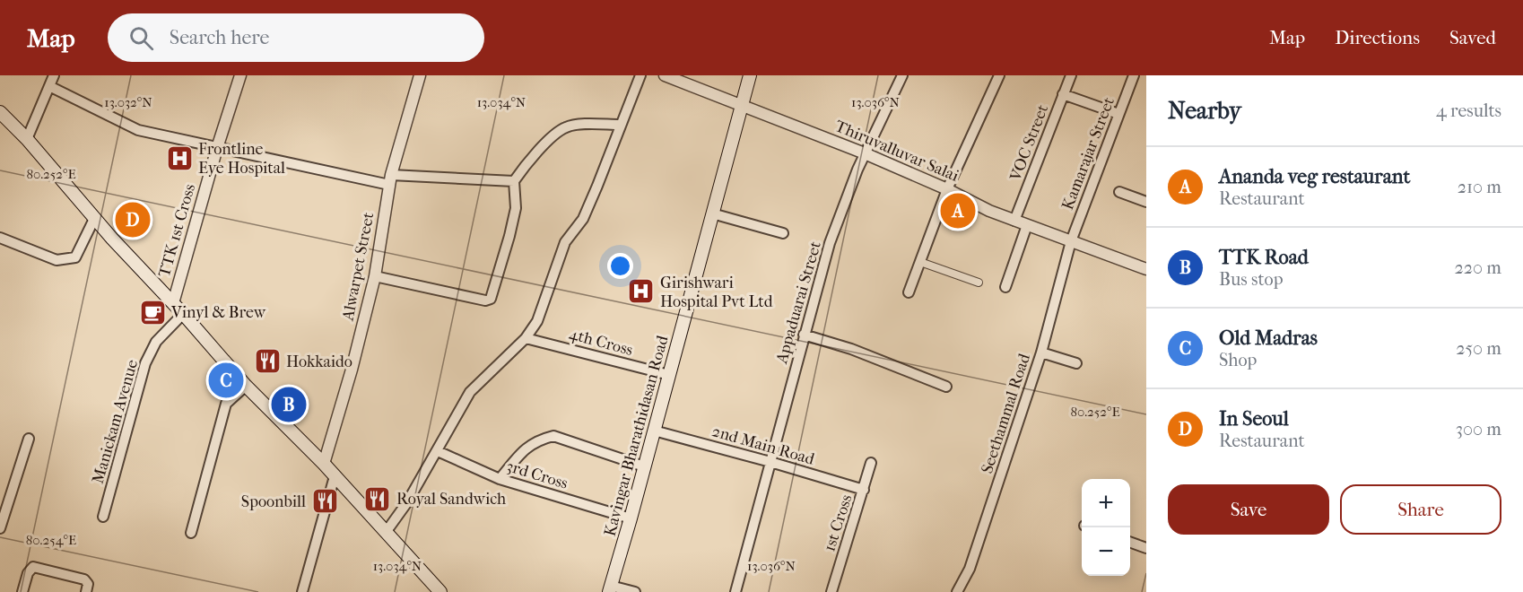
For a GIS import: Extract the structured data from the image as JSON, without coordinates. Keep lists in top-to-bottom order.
{
  "streets": {
    "main road": ["Kavingar Bharathidasan Road"],
    "street": [
      "VOC Street",
      "Thiruvalluvar Salai",
      "Kamarajar Street",
      "TTK 1st Cross",
      "Alwarpet Street",
      "Appaduarai Street",
      "4th Cross",
      "Seethammal Road",
      "Manickam Avenue",
      "2nd Main Road",
      "3rd Cross",
      "1st Cross"
    ]
  },
  "crossings": [
    ["VOC Street", "Thiruvalluvar Salai"],
    ["Thiruvalluvar Salai", "Kamarajar Street"],
    ["Thiruvalluvar Salai", "Appaduarai Street"],
    ["Thiruvalluvar Salai", "Seethammal Road"],
    ["Thiruvalluvar Salai", "Kavingar Bharathidasan Road"],
    ["Kamarajar Street", "Seethammal Road"],
    ["Appaduarai Street", "2nd Main Road"],
    ["4th Cross", "Kavingar Bharathidasan Road"],
    ["Kavingar Bharathidasan Road", "2nd Main Road"],
    ["Kavingar Bharathidasan Road", "3rd Cross"],
    ["2nd Main Road", "1st Cross"]
  ],
  "places": {
    "hospital": ["Frontline Eye Hospital", "Girishwari Hospital Pvt Ltd"],
    "cafe": ["Vinyl & Brew"],
    "restaurant": ["Hokkaido", "Royal Sandwich", "Spoonbill"]
  },
  "page": {
    "header": "Map",
    "search": "Search here",
    "nav": ["Map", "Directions", "Saved"],
    "heading": ["Nearby", "4 results"],
    "list": [
      {
        "mark": "A",
        "name": "Ananda veg restaurant",
        "note": "Restaurant",
        "value": "210 m"
      },
      {
        "mark": "B",
        "name": "TTK Road",
        "note": "Bus stop",
        "value": "220 m"
      },
      {
        "mark": "C",
        "name": "Old Madras",
        "note": "Shop",
        "value": "250 m"
      },
      {
        "mark": "D",
        "name": "In Seoul",
        "note": "Restaurant",
        "value": "300 m"
      }
    ],
    "pins": [
      "A",
      "D",
      "C",
      "B"
    ],
    "buttons": ["Save", "Share"],
    "map_buttons": ["+", "−"]
  },
  "coordinates": [
    "13.032°N",
    "13.034°N",
    "13.036°N",
    "80.252°E",
    "80.254°E"
  ]
}
